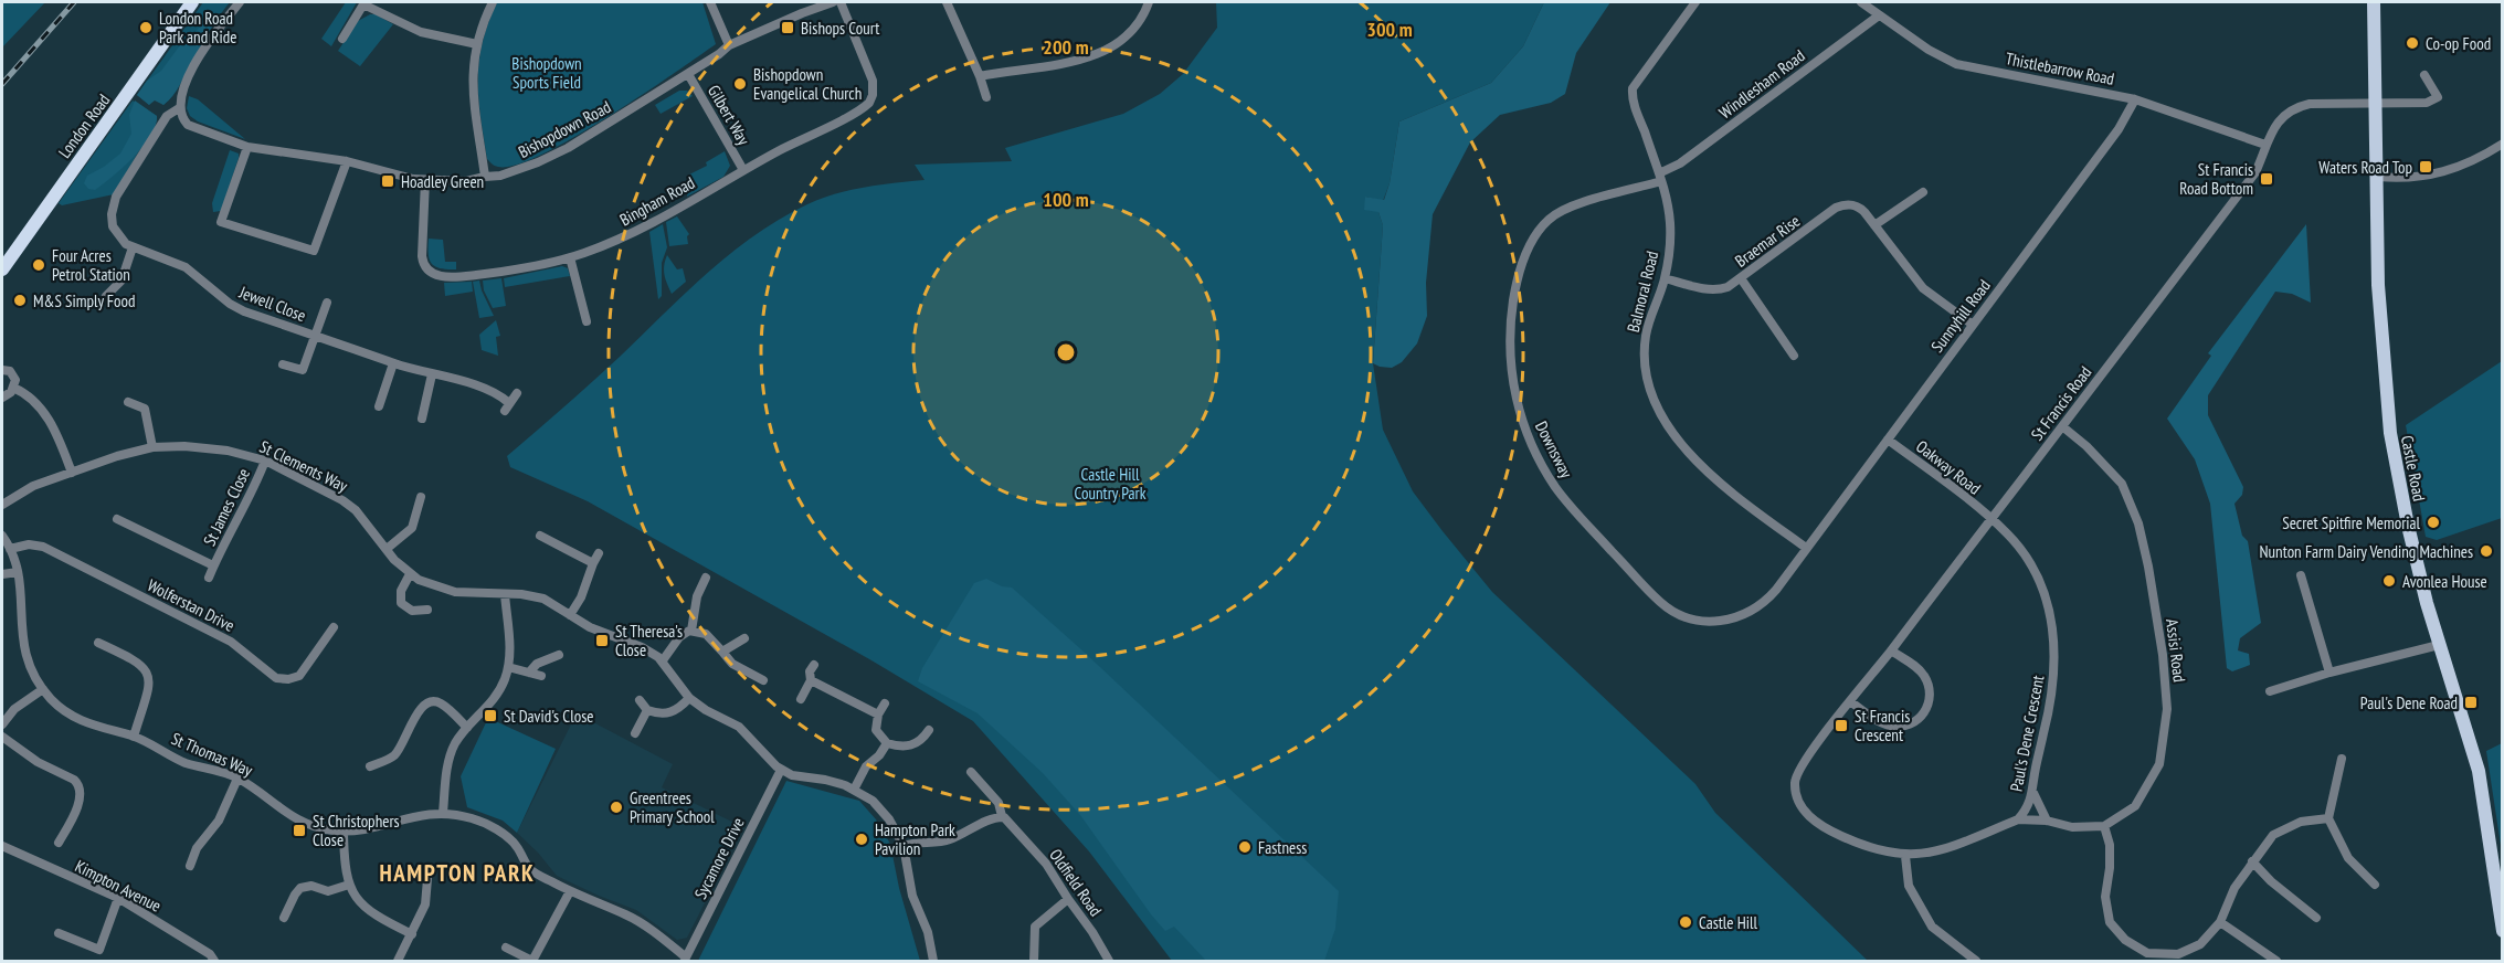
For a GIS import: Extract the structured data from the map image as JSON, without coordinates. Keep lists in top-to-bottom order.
{
  "streets": {
    "highway": ["London Road"],
    "main road": ["Castle Road"],
    "street": [
      "Thistlebarrow Road",
      "Windlesham Road",
      "Gilbert Way",
      "Bishopdown Road",
      "Bingham Road",
      "Braemar Rise",
      "Balmoral Road",
      "Jewell Close",
      "Sunnyhill Road",
      "St Francis Road",
      "Downsway",
      "St Clements Way",
      "Oakway Road",
      "St James Close",
      "Wolferstan Drive",
      "Assisi Road",
      "Paul's Dene Crescent",
      "St Thomas Way",
      "Sycamore Drive",
      "Oldfield Road",
      "Kimpton Avenue"
    ]
  },
  "crossings": [
    ["Thistlebarrow Road", "Windlesham Road"],
    ["Thistlebarrow Road", "Sunnyhill Road"],
    ["Thistlebarrow Road", "St Francis Road"],
    ["Windlesham Road", "Balmoral Road"],
    ["Windlesham Road", "Downsway"],
    ["Gilbert Way", "Bishopdown Road"],
    ["Gilbert Way", "Bingham Road"],
    ["Bishopdown Road", "Bingham Road"],
    ["Braemar Rise", "Balmoral Road"],
    ["Braemar Rise", "Sunnyhill Road"],
    ["Balmoral Road", "Sunnyhill Road"],
    ["Balmoral Road", "Downsway"],
    ["Sunnyhill Road", "Downsway"],
    ["Sunnyhill Road", "Oakway Road"],
    ["St Francis Road", "Oakway Road"],
    ["St Francis Road", "Castle Road"],
    ["St Francis Road", "Assisi Road"],
    ["St Francis Road", "Paul's Dene Crescent"],
    ["St Clements Way", "St James Close"],
    ["St Clements Way", "Sycamore Drive"],
    ["Oakway Road", "Paul's Dene Crescent"],
    ["Wolferstan Drive", "St Thomas Way"],
    ["St Thomas Way", "Sycamore Drive"]
  ],
  "districts": ["HAMPTON PARK"],
  "parks": ["Bishopdown Sports Field", "Castle Hill Country Park"],
  "places": {
    "other": [
      "London Road Park and Ride",
      "Co-op Food",
      "Bishopdown Evangelical Church",
      "Four Acres Petrol Station",
      "M&S Simply Food",
      "Secret Spitfire Memorial",
      "Nunton Farm Dairy Vending Machines",
      "Avonlea House",
      "Greentrees Primary School",
      "Hampton Park Pavilion",
      "Fastness",
      "Castle Hill"
    ],
    "transit": [
      "Bishops Court",
      "Waters Road Top",
      "St Francis Road Bottom",
      "Hoadley Green",
      "St Theresa's Close",
      "Paul's Dene Road",
      "St David's Close",
      "St Francis Crescent",
      "St Christophers Close"
    ]
  },
  "rings": ["300 m", "200 m", "100 m"]
}
